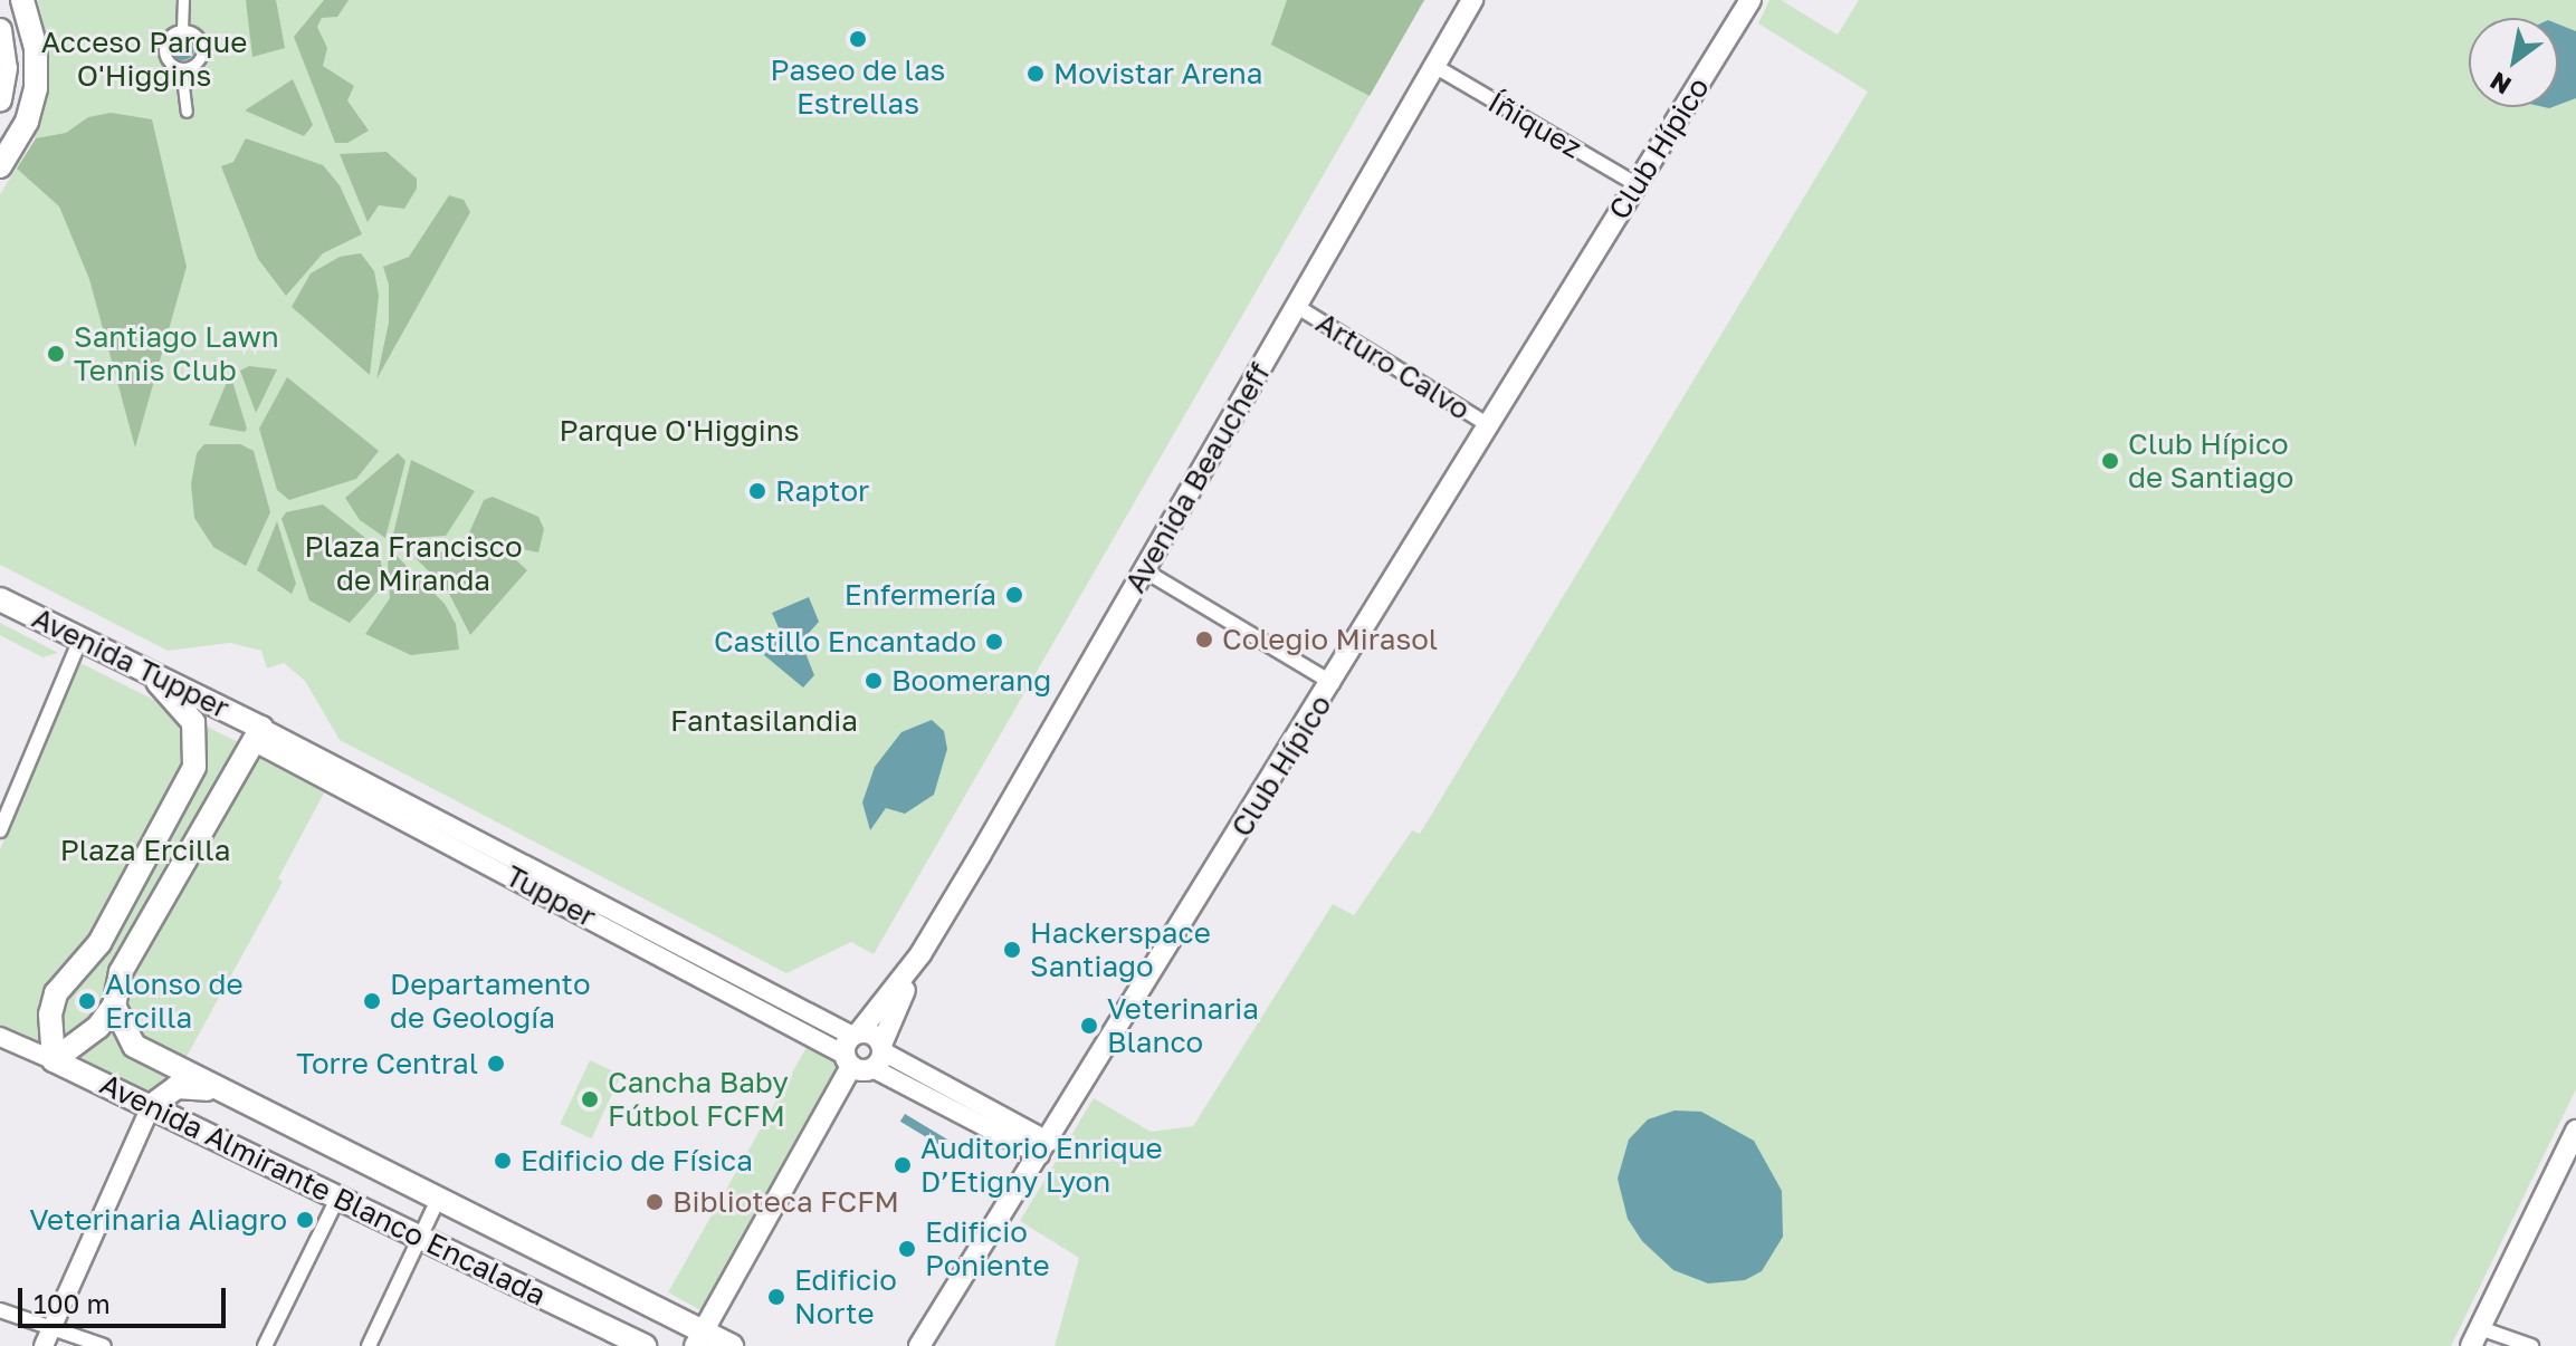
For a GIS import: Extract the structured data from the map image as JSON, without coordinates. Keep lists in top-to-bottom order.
{
  "streets": {
    "main road": [
      "Club Hípico",
      "Avenida Beaucheff",
      "Avenida Tupper",
      "Avenida Almirante Blanco Encalada"
    ],
    "street": ["Íñiquez", "Arturo Calvo", "Tupper"]
  },
  "crossings": [
    ["Íñiquez", "Club Hípico"],
    ["Íñiquez", "Avenida Beaucheff"],
    ["Club Hípico", "Arturo Calvo"],
    ["Arturo Calvo", "Avenida Beaucheff"],
    ["Avenida Beaucheff", "Tupper"],
    ["Avenida Beaucheff", "Avenida Almirante Blanco Encalada"],
    ["Avenida Tupper", "Tupper"]
  ],
  "parks": [
    "Acceso Parque O'Higgins",
    "Parque O'Higgins",
    "Plaza Francisco de Miranda",
    "Fantasilandia",
    "Plaza Ercilla"
  ],
  "places": [
    "Paseo de las Estrellas",
    "Movistar Arena",
    "Santiago Lawn Tennis Club",
    "Club Hípico de Santiago",
    "Raptor",
    "Enfermería",
    "Colegio Mirasol",
    "Castillo Encantado",
    "Boomerang",
    "Hackerspace Santiago",
    "Alonso de Ercilla",
    "Departamento de Geología",
    "Veterinaria Blanco",
    "Torre Central",
    "Cancha Baby Fútbol FCFM",
    "Edificio de Física",
    "Auditorio Enrique D’Etigny Lyon",
    "Biblioteca FCFM",
    "Veterinaria Aliagro",
    "Edificio Poniente",
    "Edificio Norte"
  ],
  "scale_bar": "100 m",
  "north": "bottom left"
}
